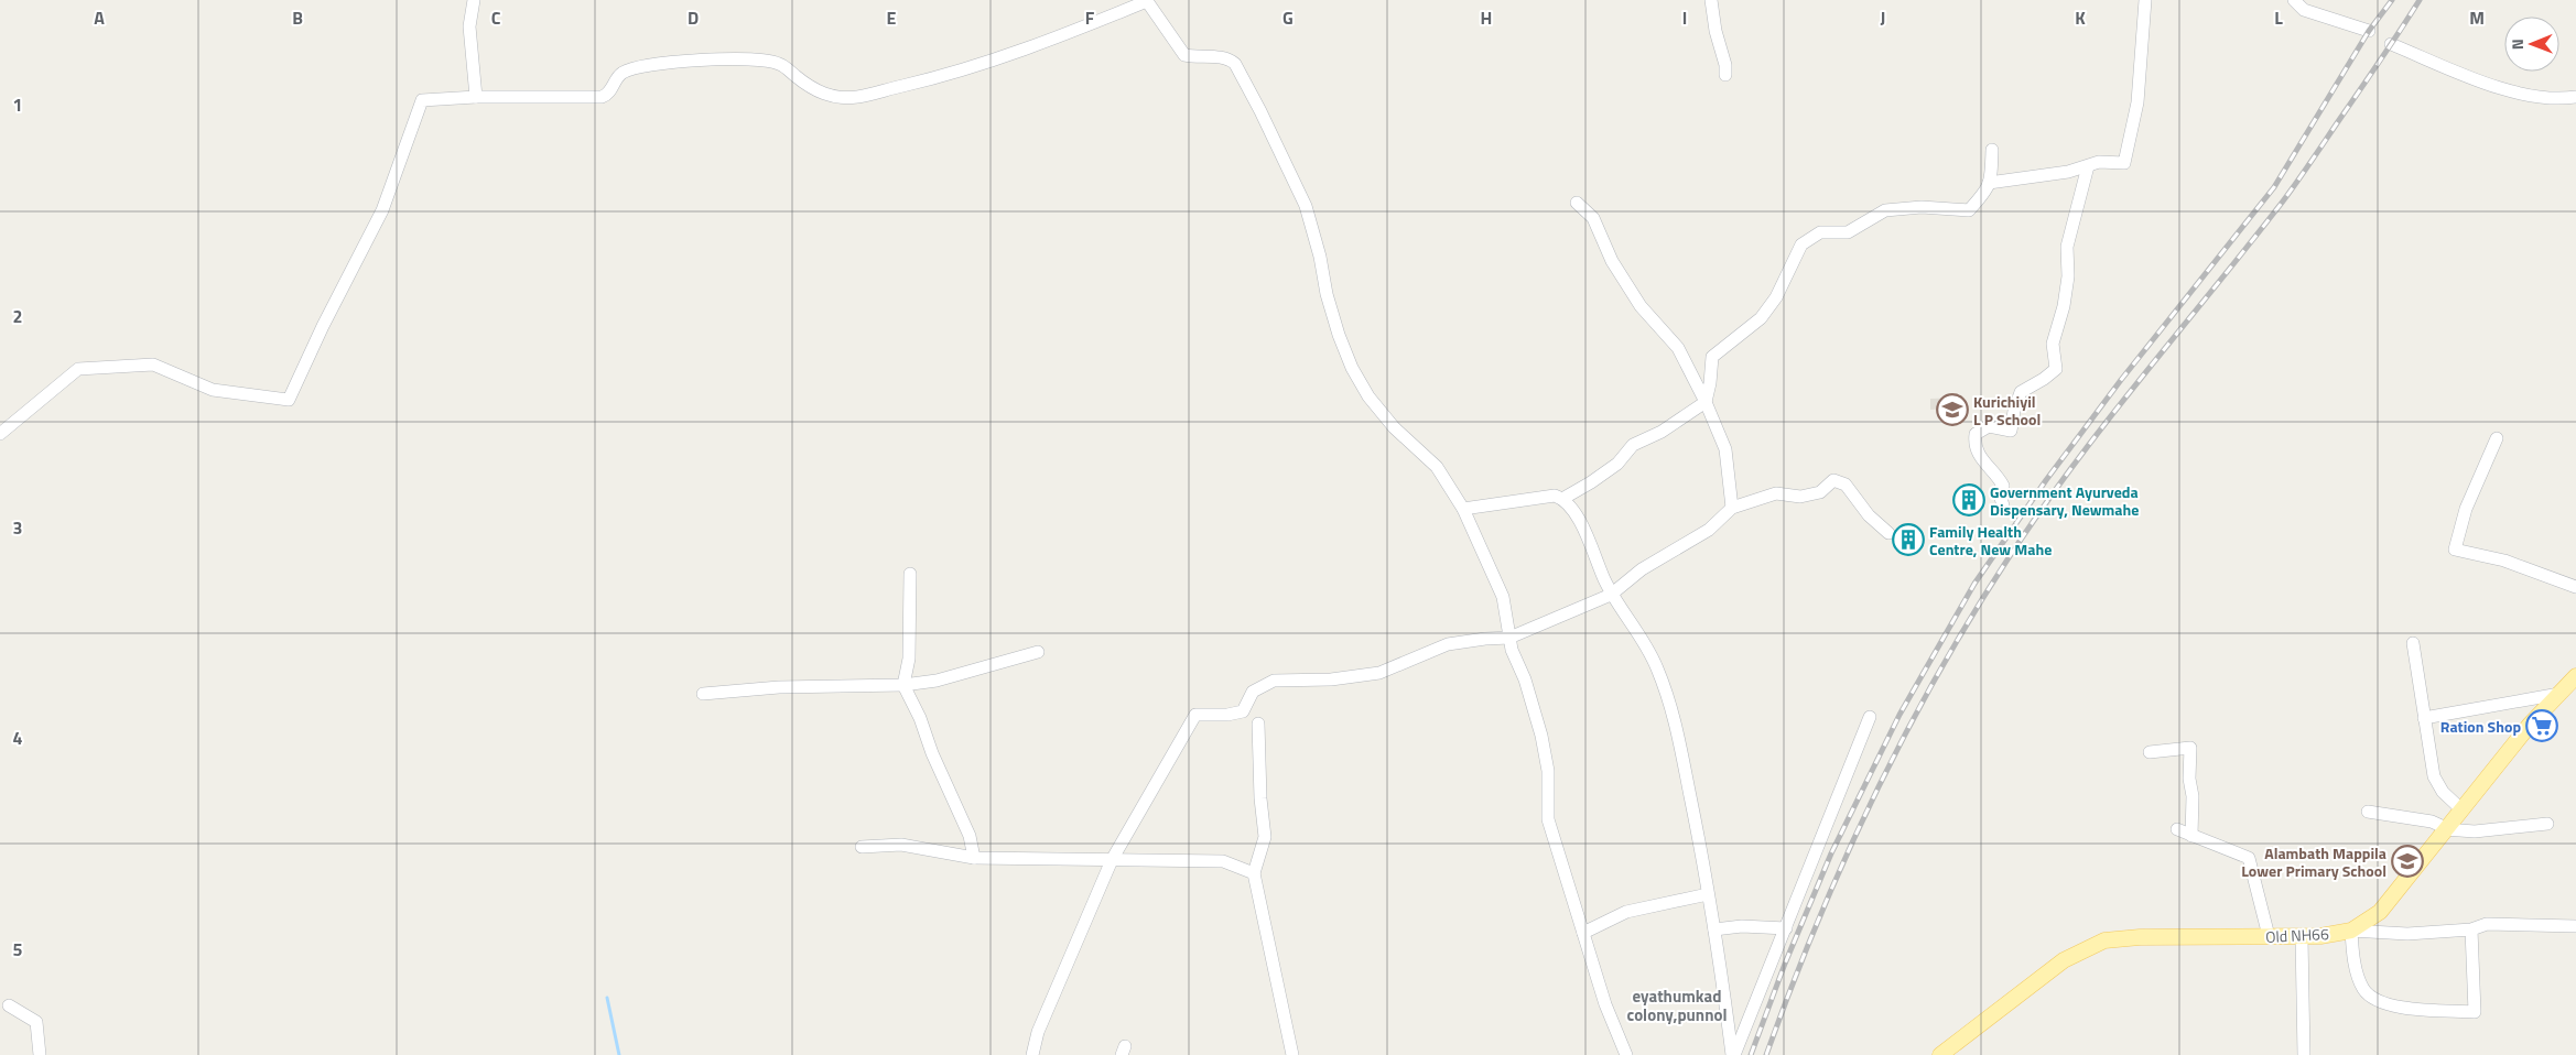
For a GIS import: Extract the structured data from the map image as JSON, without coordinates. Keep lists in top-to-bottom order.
{
  "streets": {
    "main road": ["Old NH66"]
  },
  "districts": ["eyathumkad colony,punnol"],
  "places": {
    "school or university": ["Kurichiyil L P School", "Alambath Mappila Lower Primary School"],
    "building": ["Government Ayurveda Dispensary, Newmahe", "Family Health Centre, New Mahe"],
    "supermarket": ["Ration Shop"]
  },
  "north": "left",
  "grid": {
    "columns": [
      "A",
      "B",
      "C",
      "D",
      "E",
      "F",
      "G",
      "H",
      "I",
      "J",
      "K",
      "L",
      "M"
    ],
    "rows": [
      "1",
      "2",
      "3",
      "4",
      "5"
    ]
  }
}
